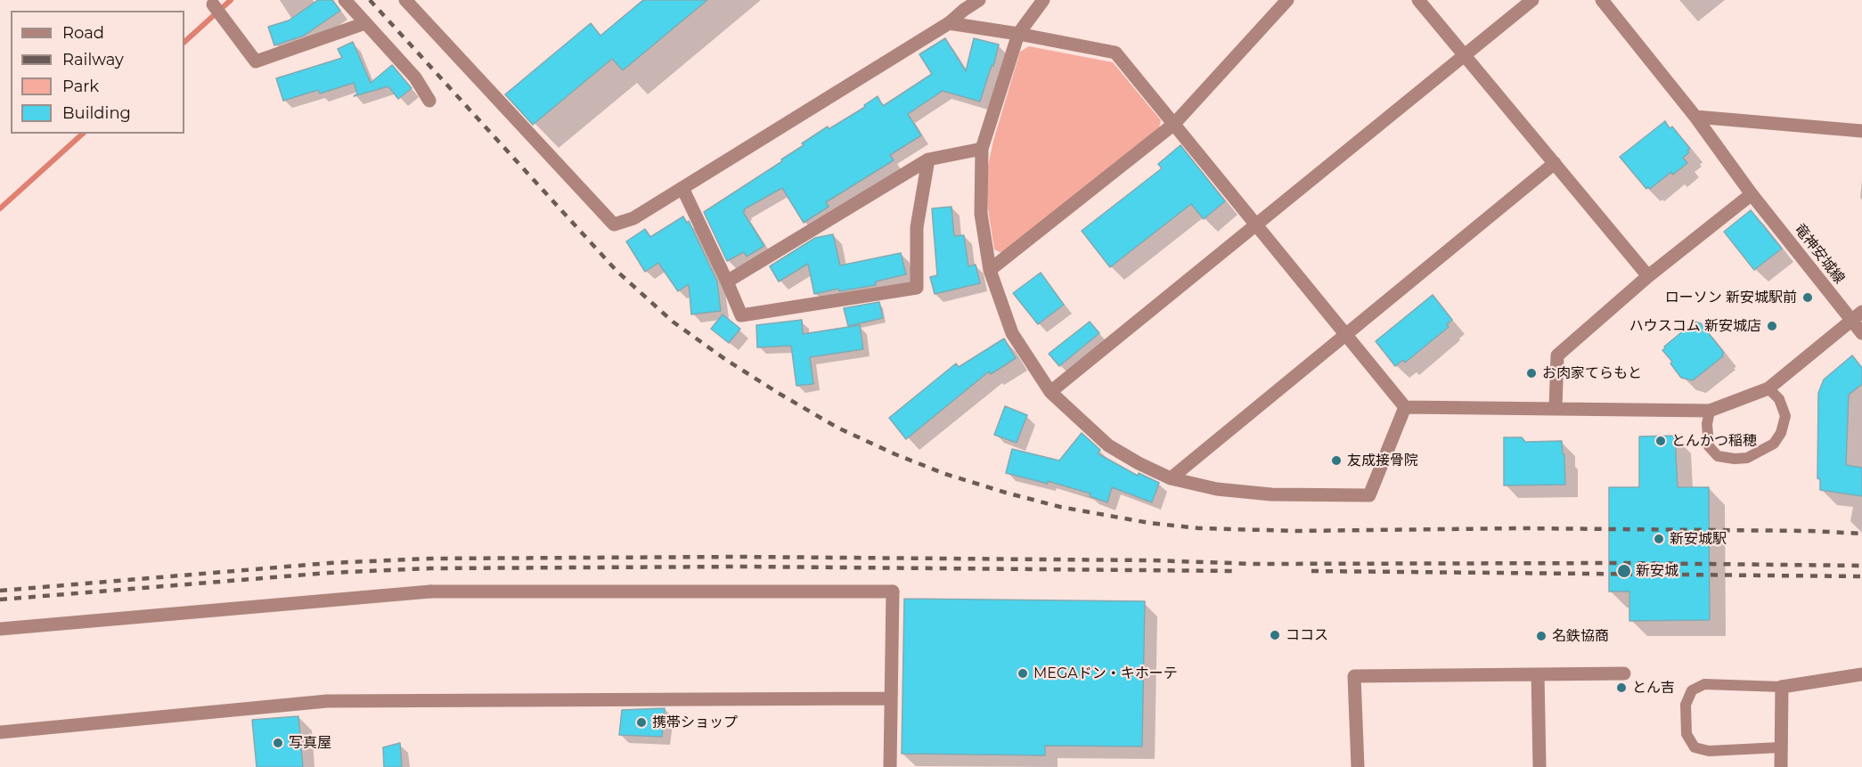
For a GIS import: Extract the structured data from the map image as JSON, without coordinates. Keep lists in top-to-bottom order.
{
  "streets": {
    "street": ["竜神安城線"]
  },
  "places": [
    "ローソン 新安城駅前",
    "ハウスコム 新安城店",
    "お肉家てらもと",
    "とんかつ稲穂",
    "友成接骨院",
    "新安城駅",
    "新安城",
    "ココス",
    "名鉄協商",
    "MEGAドン・キホーテ",
    "とん吉",
    "携帯ショップ",
    "写真屋"
  ],
  "legend": [
    "Road",
    "Railway",
    "Park",
    "Building"
  ]
}
